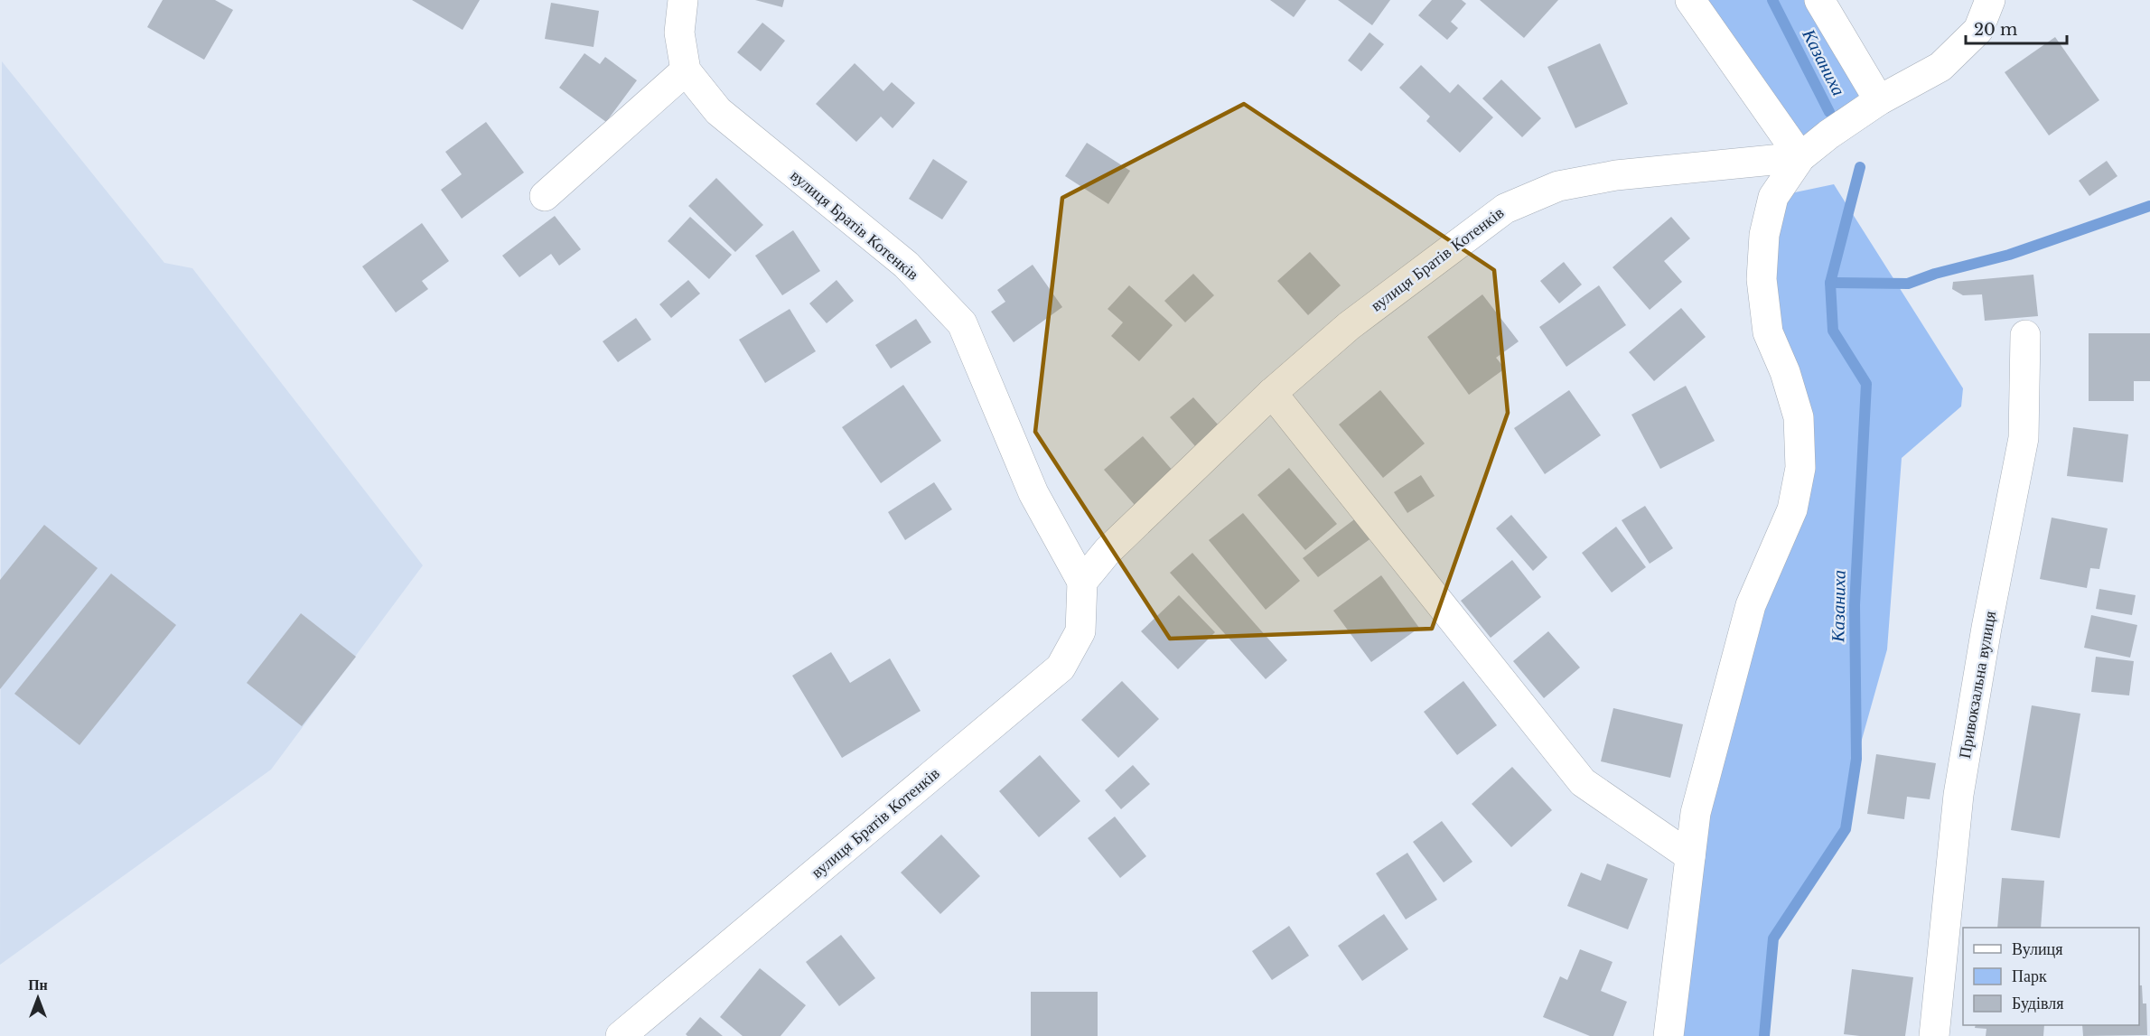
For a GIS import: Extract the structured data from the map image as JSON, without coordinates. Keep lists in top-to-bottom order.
{
  "streets": {
    "street": ["вулиця Братів Котенків", "Привокзальна вулиця"]
  },
  "water": ["Казаниха"],
  "legend": ["Вулиця", "Парк", "Будівля"],
  "scale_bar": "20 m",
  "north": "top"
}
